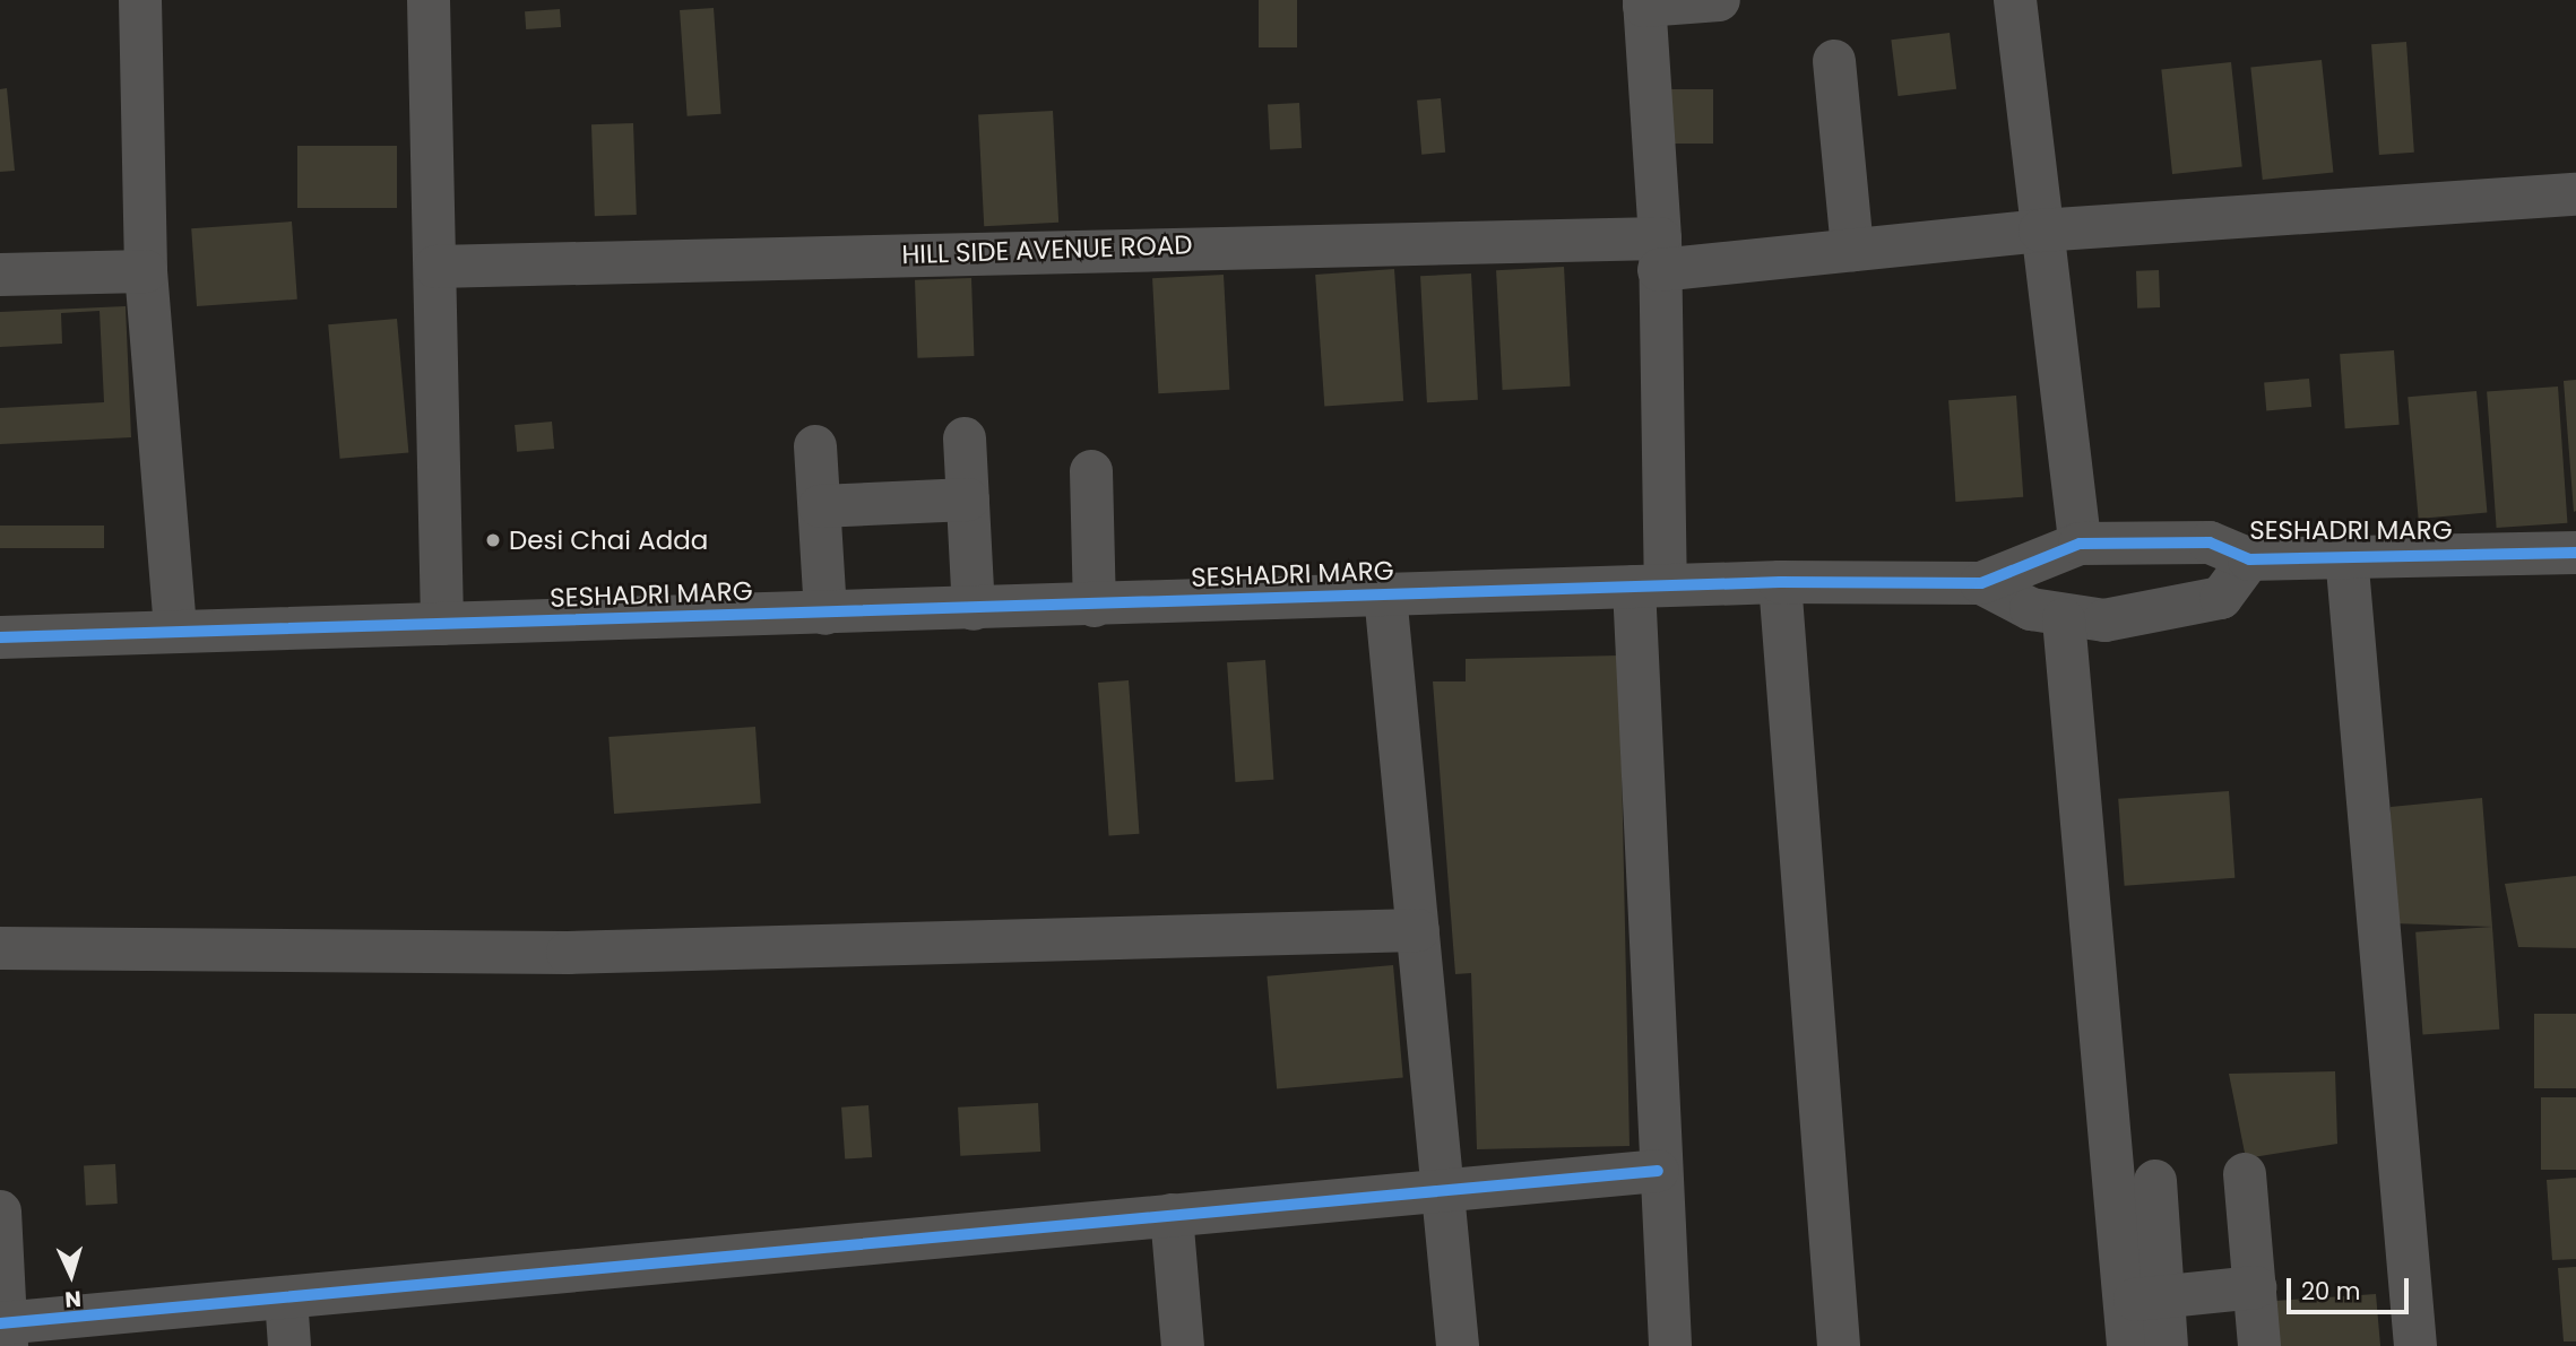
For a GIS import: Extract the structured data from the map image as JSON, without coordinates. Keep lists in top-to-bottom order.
{
  "streets": {
    "street": ["HILL SIDE AVENUE ROAD", "SESHADRI MARG"]
  },
  "places": ["Desi Chai Adda"],
  "scale_bar": "20 m",
  "north": "bottom"
}
